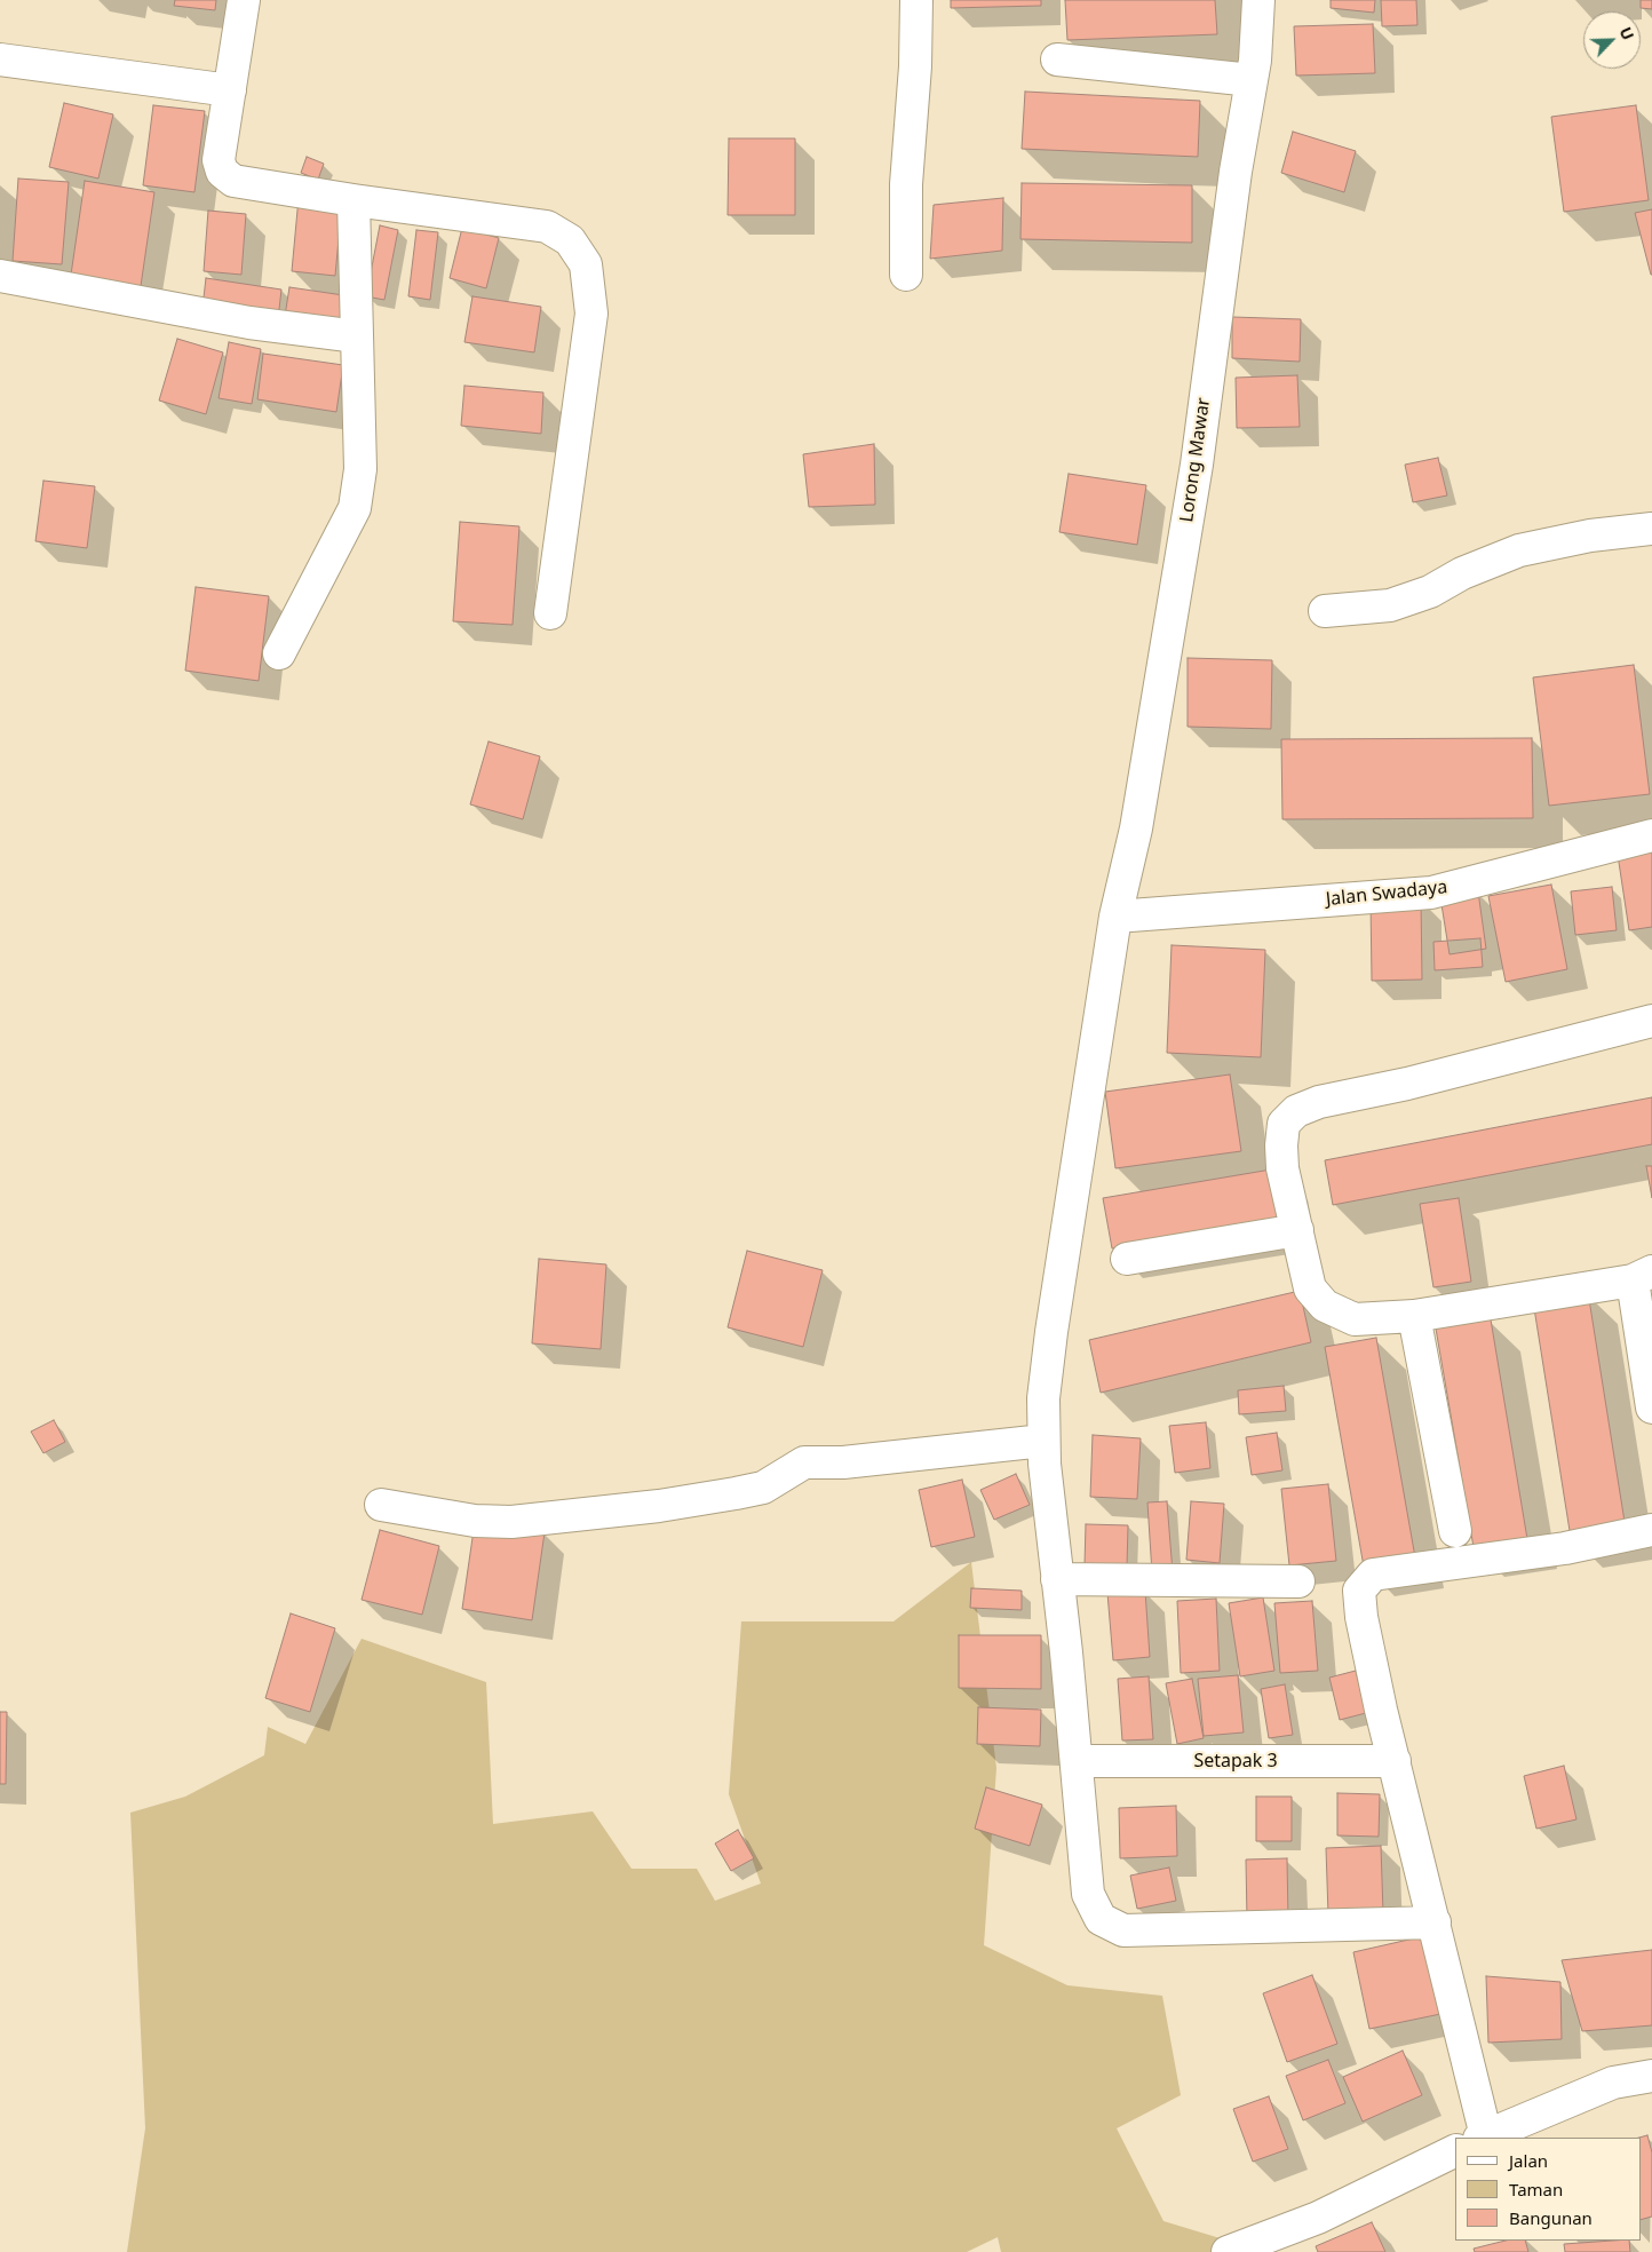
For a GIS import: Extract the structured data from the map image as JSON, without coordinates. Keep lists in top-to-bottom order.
{
  "streets": {
    "street": ["Lorong Mawar", "Jalan Swadaya", "Setapak 3"]
  },
  "crossings": [
    ["Lorong Mawar", "Jalan Swadaya"],
    ["Lorong Mawar", "Setapak 3"]
  ],
  "legend": ["Jalan", "Taman", "Bangunan"],
  "north": "top right"
}
